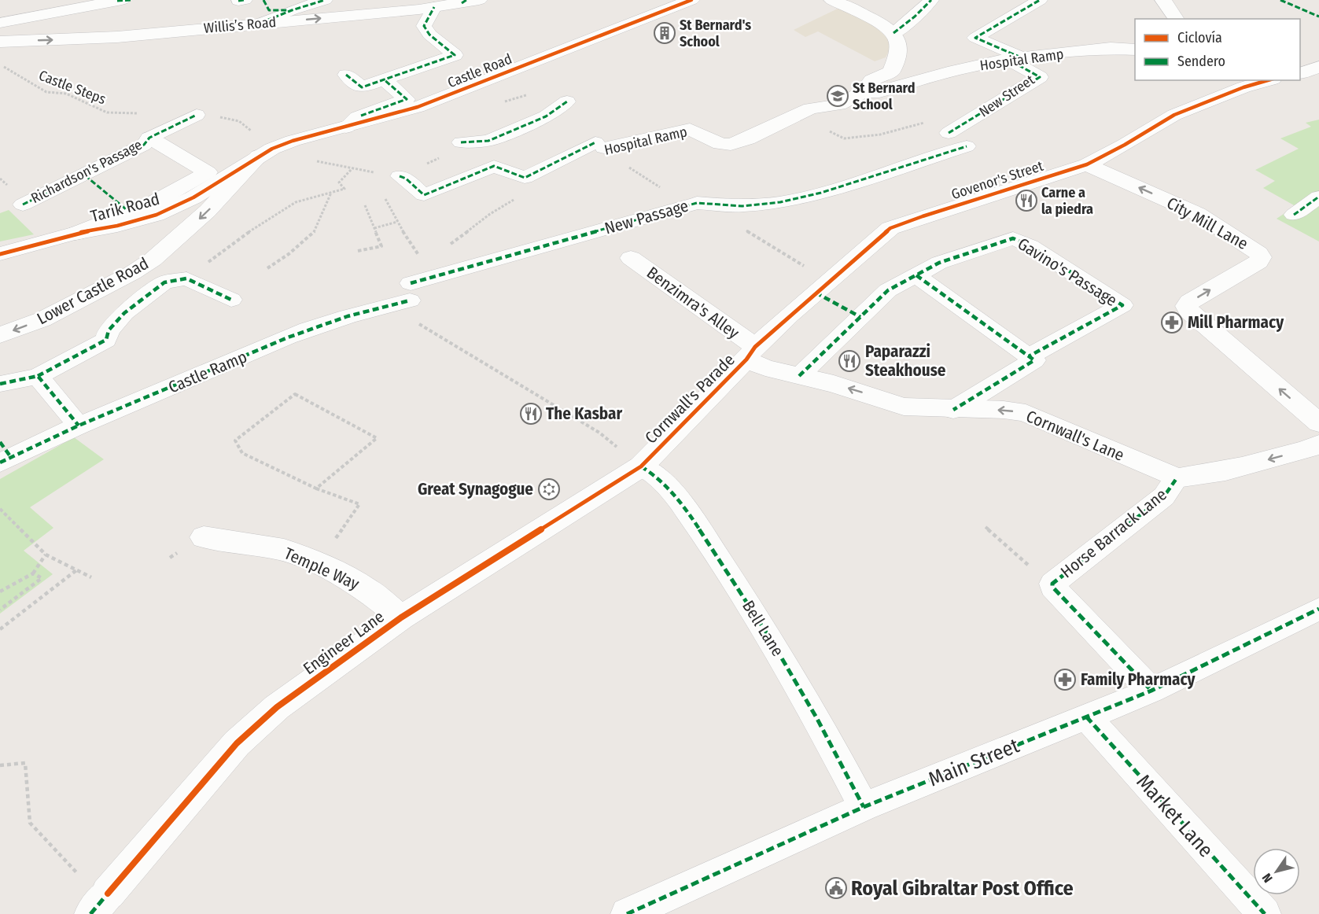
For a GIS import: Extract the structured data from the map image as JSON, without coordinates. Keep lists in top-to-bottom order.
{
  "streets": {
    "street": [
      "Willis’s Road",
      "Hospital Ramp",
      "Castle Road",
      "New Street",
      "Richardson's Passage",
      "Govenor's Street",
      "Tarik Road",
      "New Passage",
      "City Mill Lane",
      "Gavino's Passage",
      "Lower Castle Road",
      "Benzimra's Alley",
      "Castle Ramp",
      "Cornwall's Parade",
      "Cornwall's Lane",
      "Horse Barrack Lane",
      "Temple Way",
      "Bell Lane",
      "Engineer Lane",
      "Main Street",
      "Market Lane"
    ],
    "path": ["Castle Steps"]
  },
  "crossings": [
    ["Willis’s Road", "Castle Steps"],
    ["Hospital Ramp", "New Street"],
    ["Castle Road", "Tarik Road"],
    ["Castle Road", "Lower Castle Road"],
    ["Richardson's Passage", "Tarik Road"],
    ["Govenor's Street", "City Mill Lane"],
    ["Govenor's Street", "Benzimra's Alley"],
    ["Govenor's Street", "Cornwall's Parade"],
    ["Govenor's Street", "Cornwall's Lane"],
    ["Tarik Road", "Lower Castle Road"],
    ["New Passage", "Castle Ramp"],
    ["Gavino's Passage", "Cornwall's Lane"],
    ["Benzimra's Alley", "Cornwall's Parade"],
    ["Benzimra's Alley", "Cornwall's Lane"],
    ["Cornwall's Parade", "Cornwall's Lane"],
    ["Cornwall's Parade", "Bell Lane"],
    ["Cornwall's Parade", "Engineer Lane"],
    ["Cornwall's Lane", "Horse Barrack Lane"],
    ["Horse Barrack Lane", "Main Street"],
    ["Temple Way", "Engineer Lane"],
    ["Bell Lane", "Engineer Lane"],
    ["Bell Lane", "Main Street"],
    ["Main Street", "Market Lane"]
  ],
  "one_way": ["Cornwall's Lane"],
  "places": {
    "building": ["St Bernard's School"],
    "school or university": ["St Bernard School"],
    "restaurant": ["Carne a la piedra", "Paparazzi Steakhouse", "The Kasbar"],
    "pharmacy": ["Mill Pharmacy", "Family Pharmacy"],
    "synagogue": ["Great Synagogue"],
    "public building": ["Royal Gibraltar Post Office"]
  },
  "legend": ["Ciclovía", "Sendero"],
  "north": "bottom left"
}
